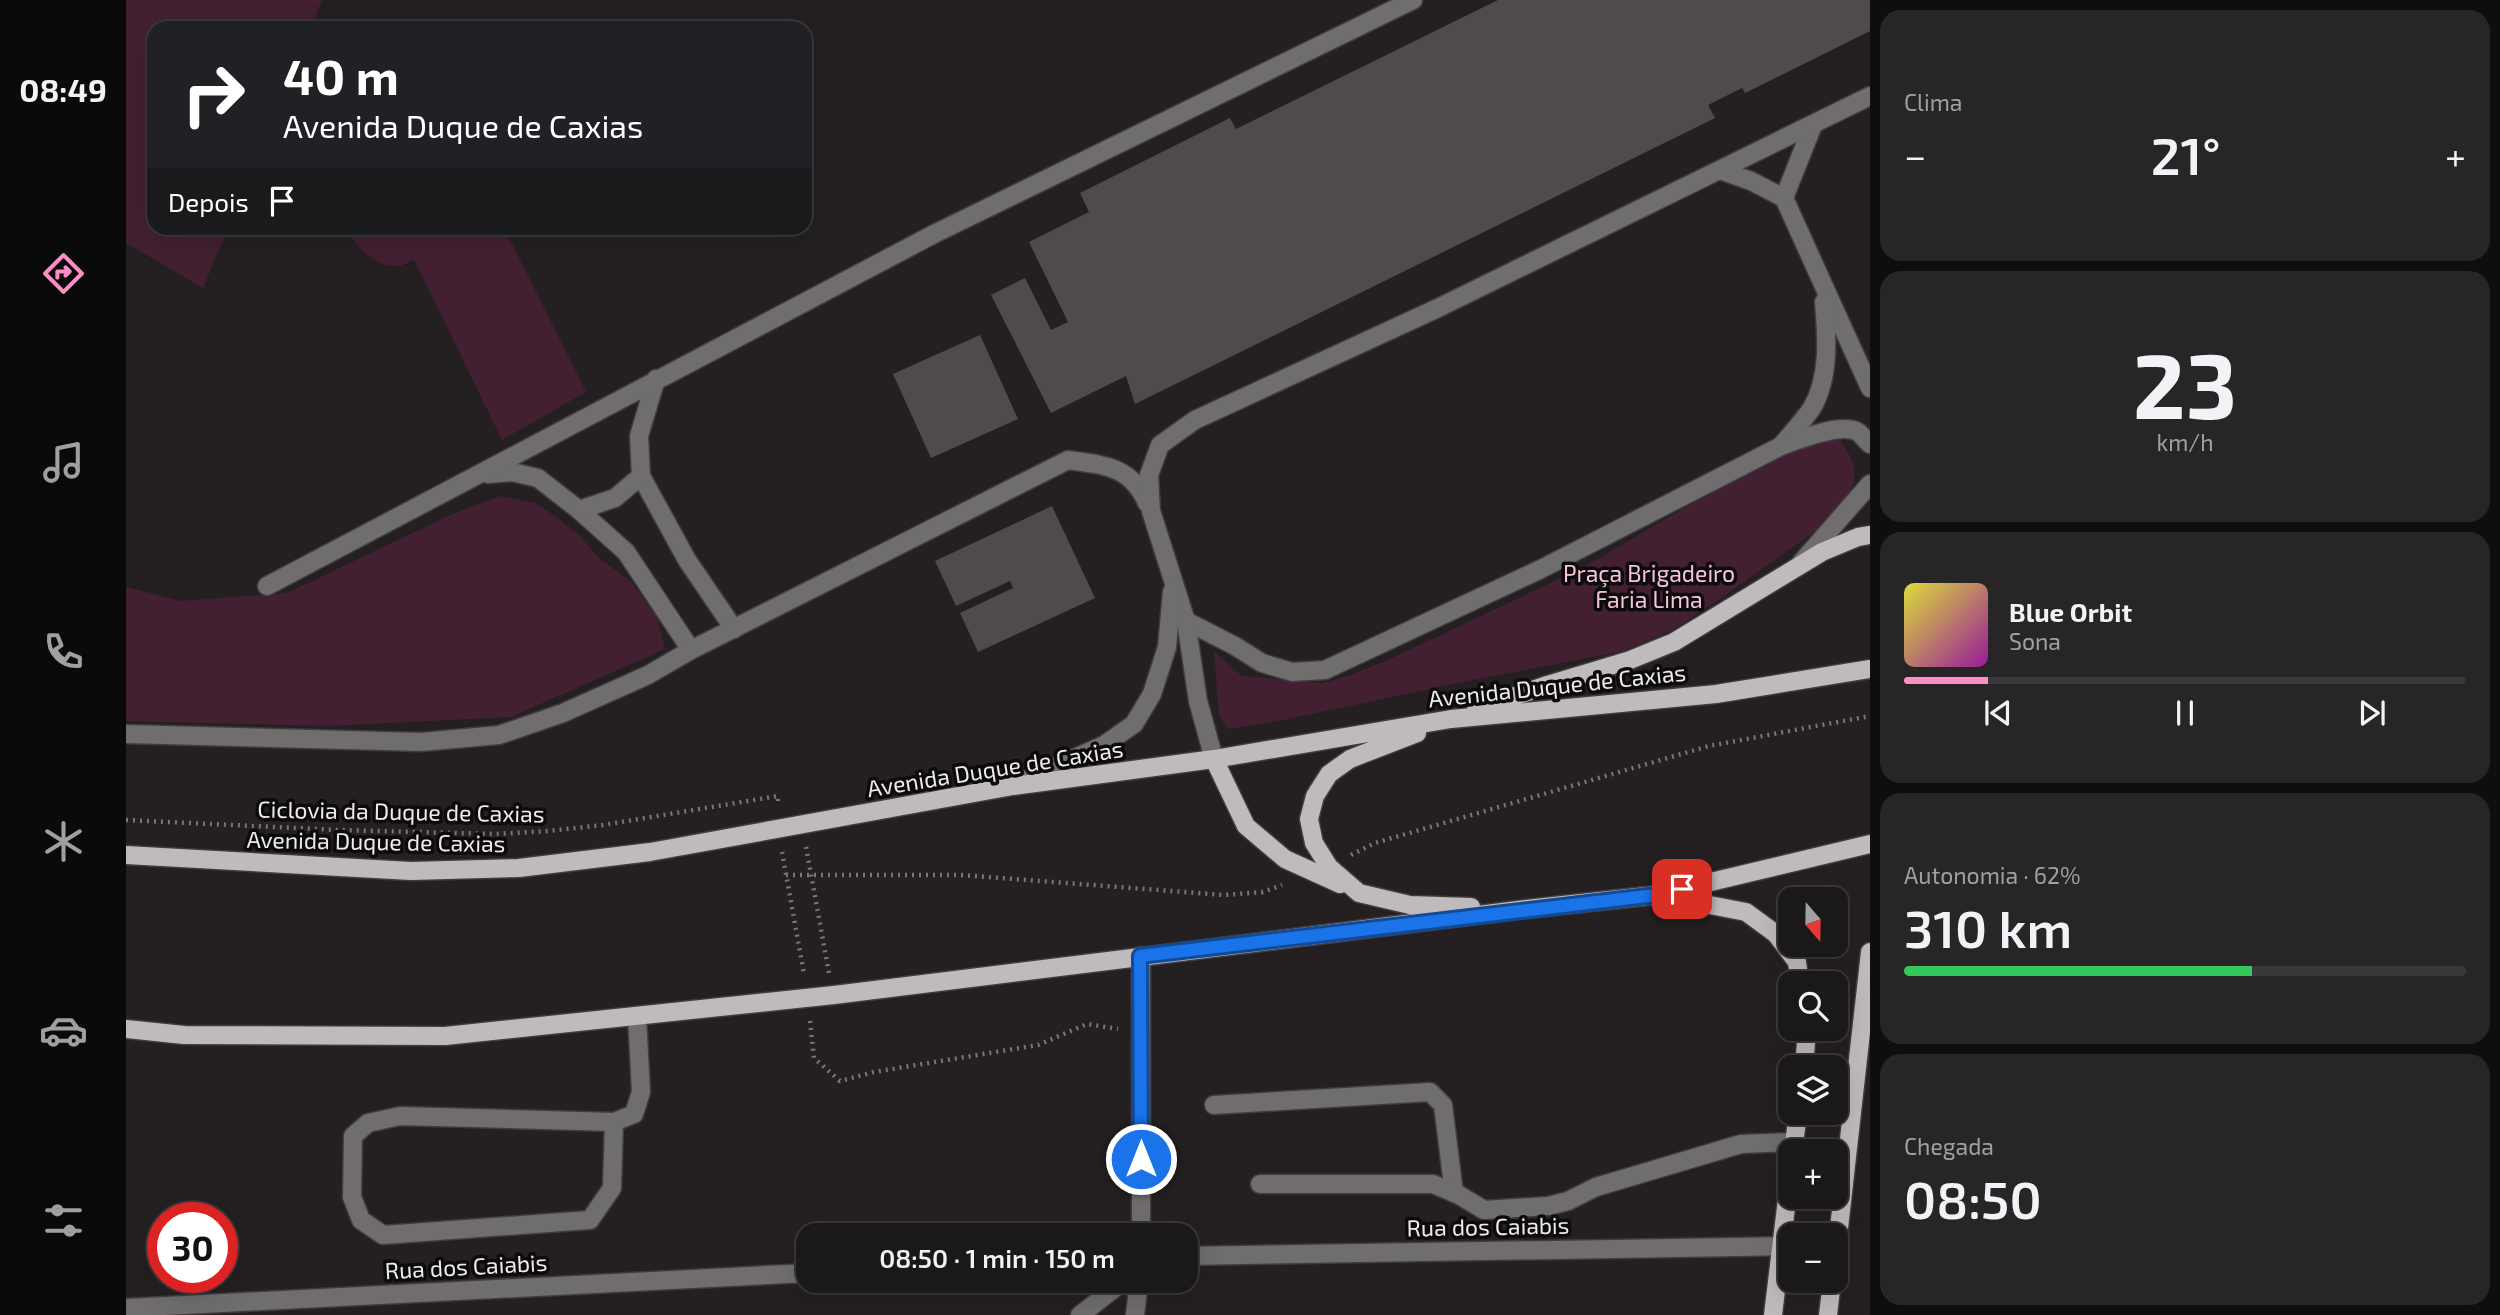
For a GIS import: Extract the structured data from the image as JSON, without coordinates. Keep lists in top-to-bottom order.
{
  "streets": {
    "main road": ["Avenida Duque de Caxias"],
    "street": ["Rua dos Caiabis"],
    "path": ["Ciclovia da Duque de Caxias"]
  },
  "crossings": [
    ["Avenida Duque de Caxias", "Ciclovia da Duque de Caxias"]
  ],
  "parks": ["Praça Brigadeiro Faria Lima"],
  "north": "bottom",
  "page": {
    "tabs": "08:49",
    "tile": [
      "Clima",
      ["23", "km/h"],
      ["Autonomia · 62%", "310 km"],
      ["Chegada", "08:50"]
    ],
    "turn": ["40 m", "Avenida Duque de Caxias"],
    "heat": ["−", "21°", "+"],
    "then": "Depois",
    "song": ["Blue Orbit", "Sona"],
    "map_buttons": ["+", "−"],
    "limit": "30",
    "trip": "08:50 · 1 min · 150 m"
  }
}
